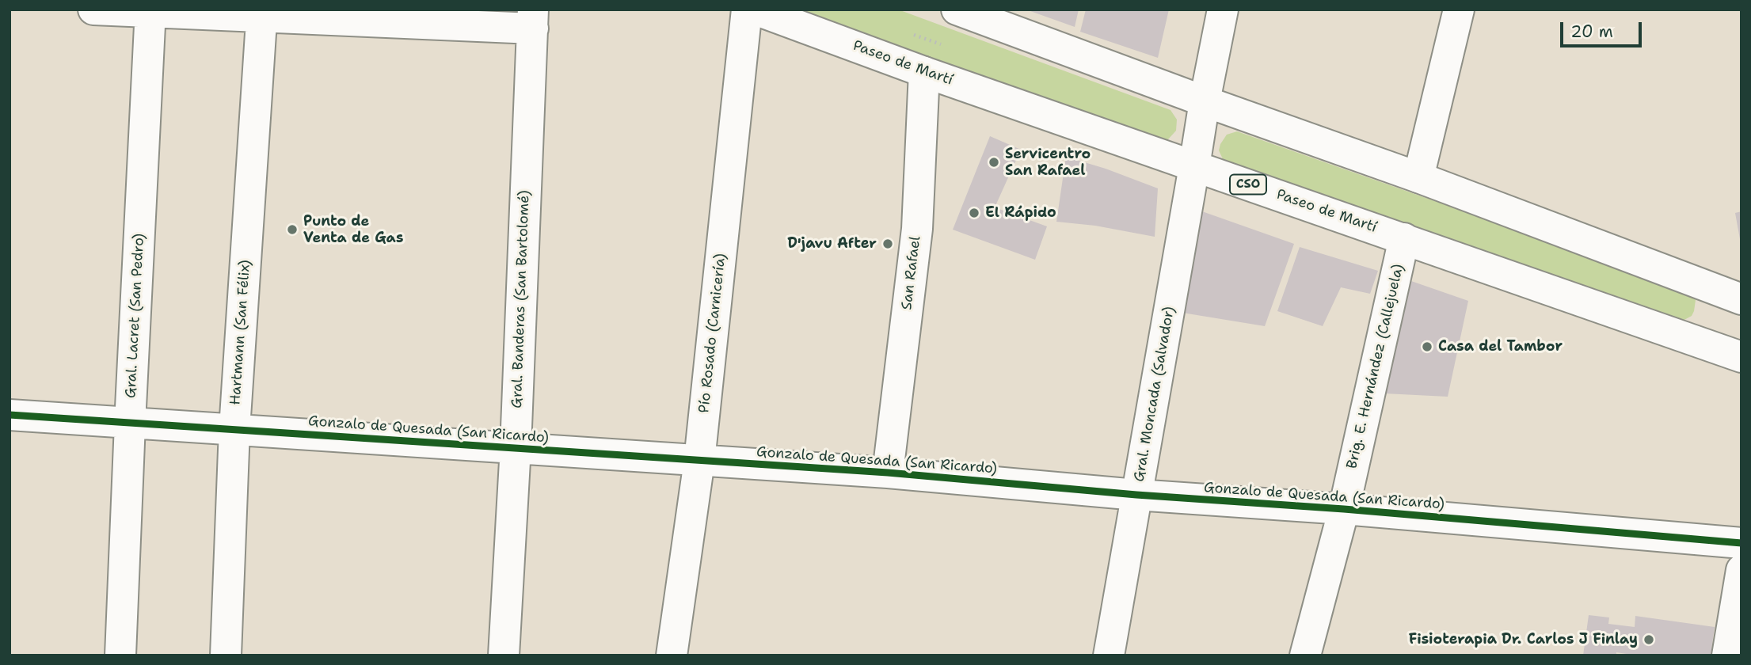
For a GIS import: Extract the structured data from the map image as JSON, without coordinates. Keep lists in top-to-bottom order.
{
  "streets": {
    "street": [
      "Paseo de Martí",
      "CSO",
      "San Rafael",
      "Gral. Banderas (San Bartolomé)",
      "Gral. Lacret (San Pedro)",
      "Hartmann (San Félix)",
      "Pío Rosado (Carnicería)",
      "Brig. E. Hernández (Callejuela)",
      "Gral. Moncada (Salvador)",
      "Gonzalo de Quesada (San Ricardo)"
    ]
  },
  "crossings": [
    ["Paseo de Martí", "San Rafael"],
    ["Paseo de Martí", "Brig. E. Hernández (Callejuela)"],
    ["Paseo de Martí", "Gral. Moncada (Salvador)"],
    ["San Rafael", "Gonzalo de Quesada (San Ricardo)"],
    ["Gral. Banderas (San Bartolomé)", "Gonzalo de Quesada (San Ricardo)"],
    ["Gral. Lacret (San Pedro)", "Gonzalo de Quesada (San Ricardo)"],
    ["Hartmann (San Félix)", "Gonzalo de Quesada (San Ricardo)"],
    ["Pío Rosado (Carnicería)", "Gonzalo de Quesada (San Ricardo)"],
    ["Brig. E. Hernández (Callejuela)", "Gonzalo de Quesada (San Ricardo)"],
    ["Gral. Moncada (Salvador)", "Gonzalo de Quesada (San Ricardo)"]
  ],
  "places": [
    "Servicentro San Rafael",
    "El Rápido",
    "Punto de Venta de Gas",
    "D'javu After",
    "Casa del Tambor",
    "Fisioterapia Dr. Carlos J Finlay"
  ],
  "scale_bar": "20 m"
}
